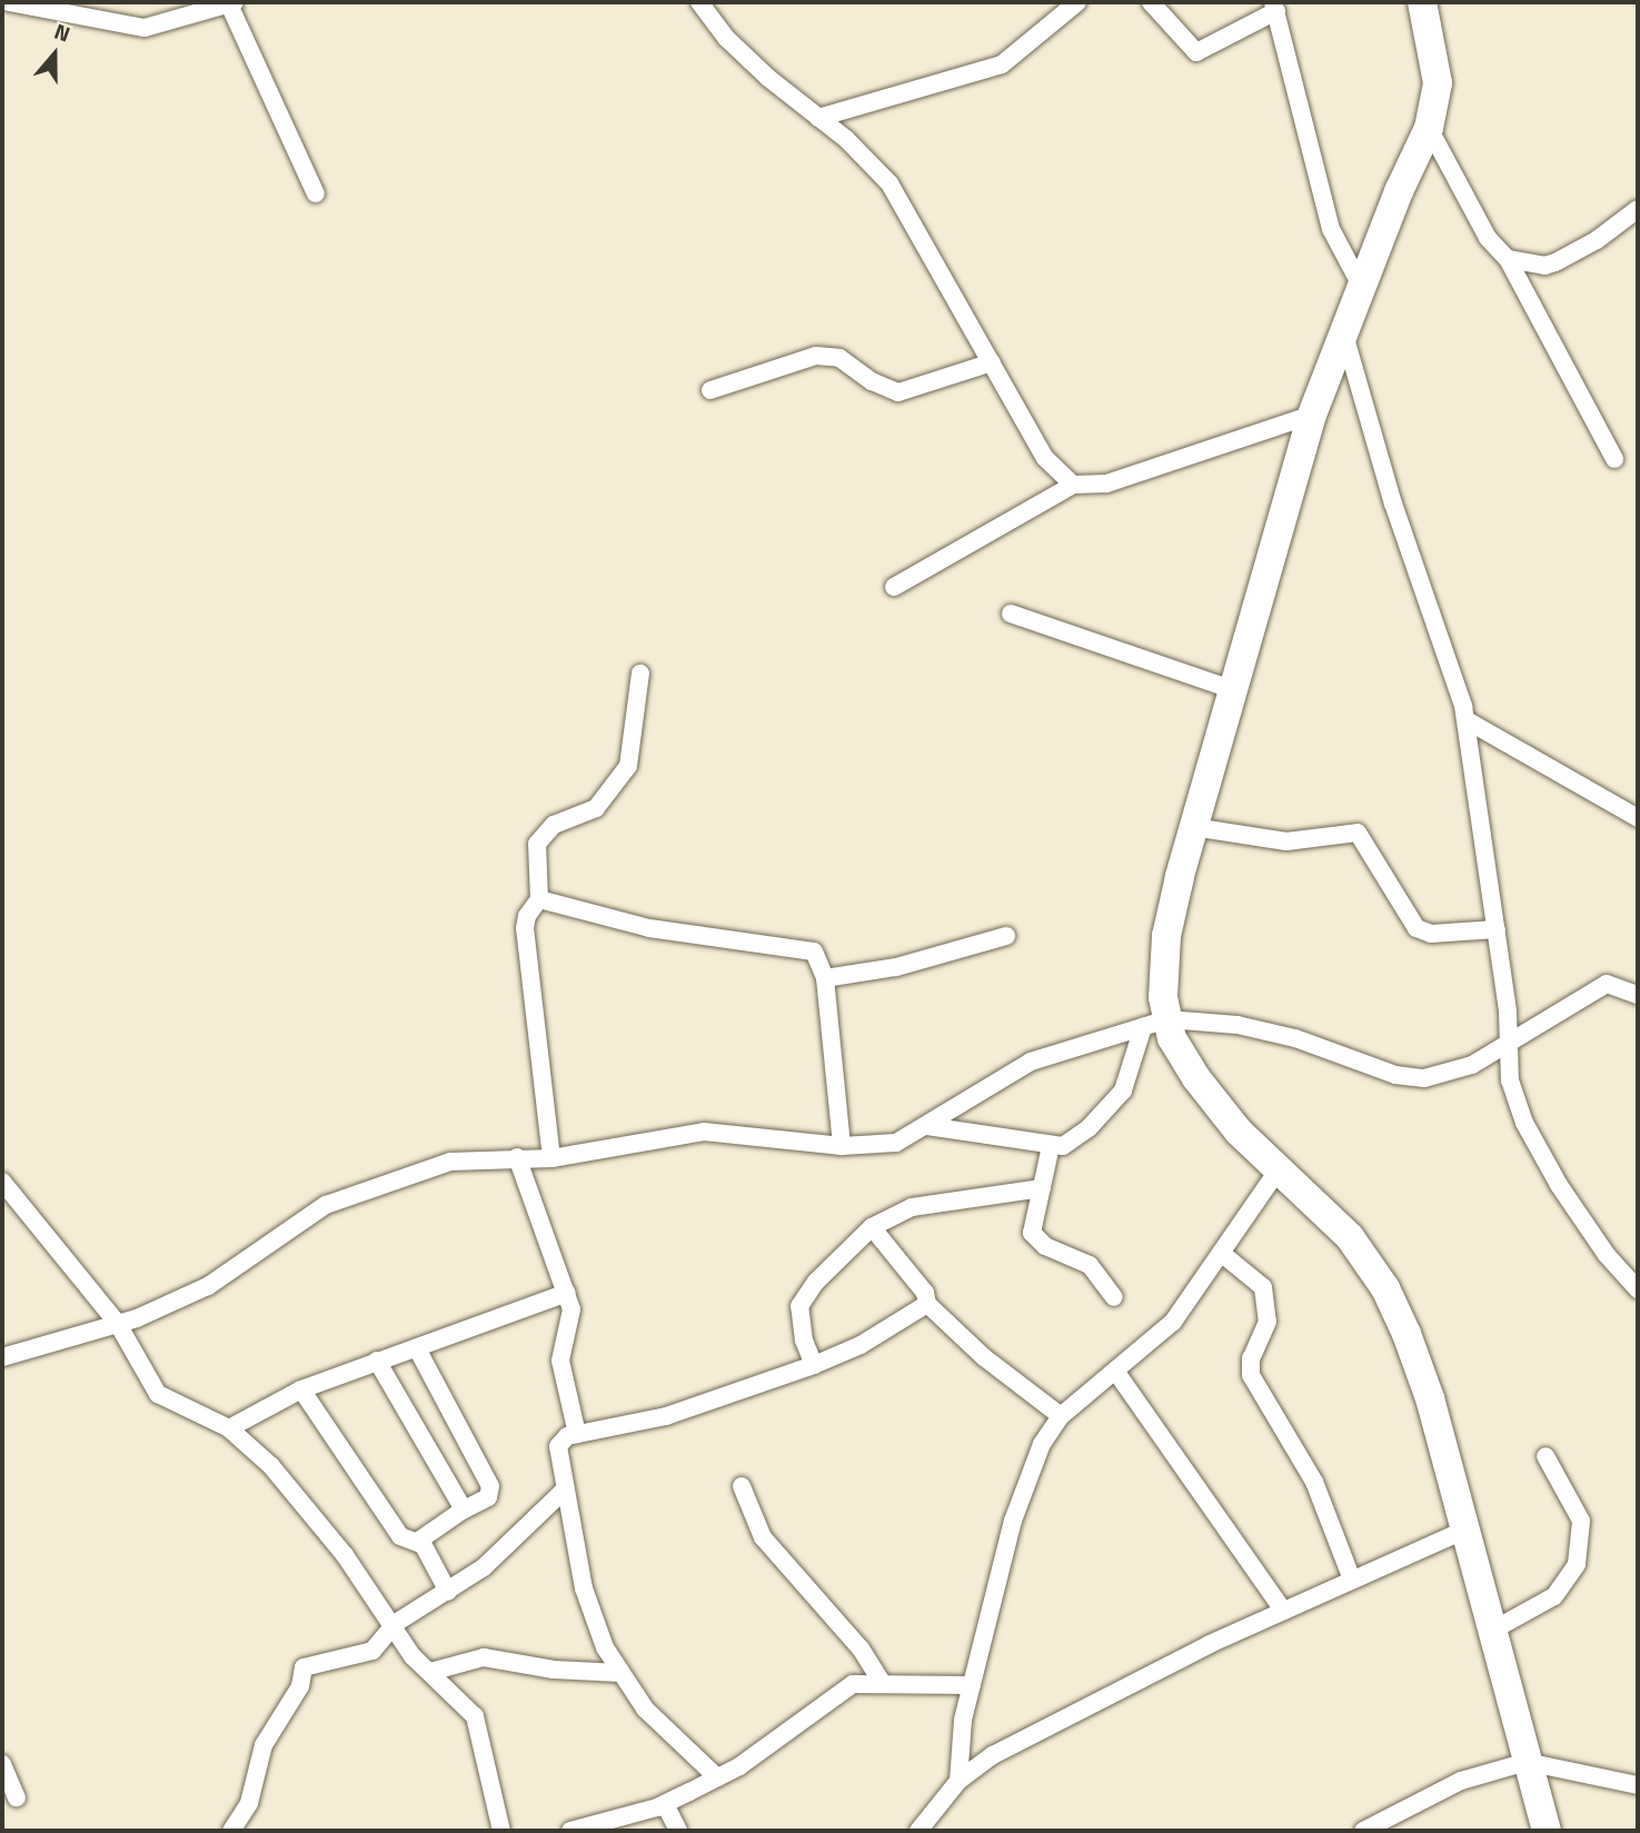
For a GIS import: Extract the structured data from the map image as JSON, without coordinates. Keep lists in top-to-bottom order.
{
  "north": "top"
}
